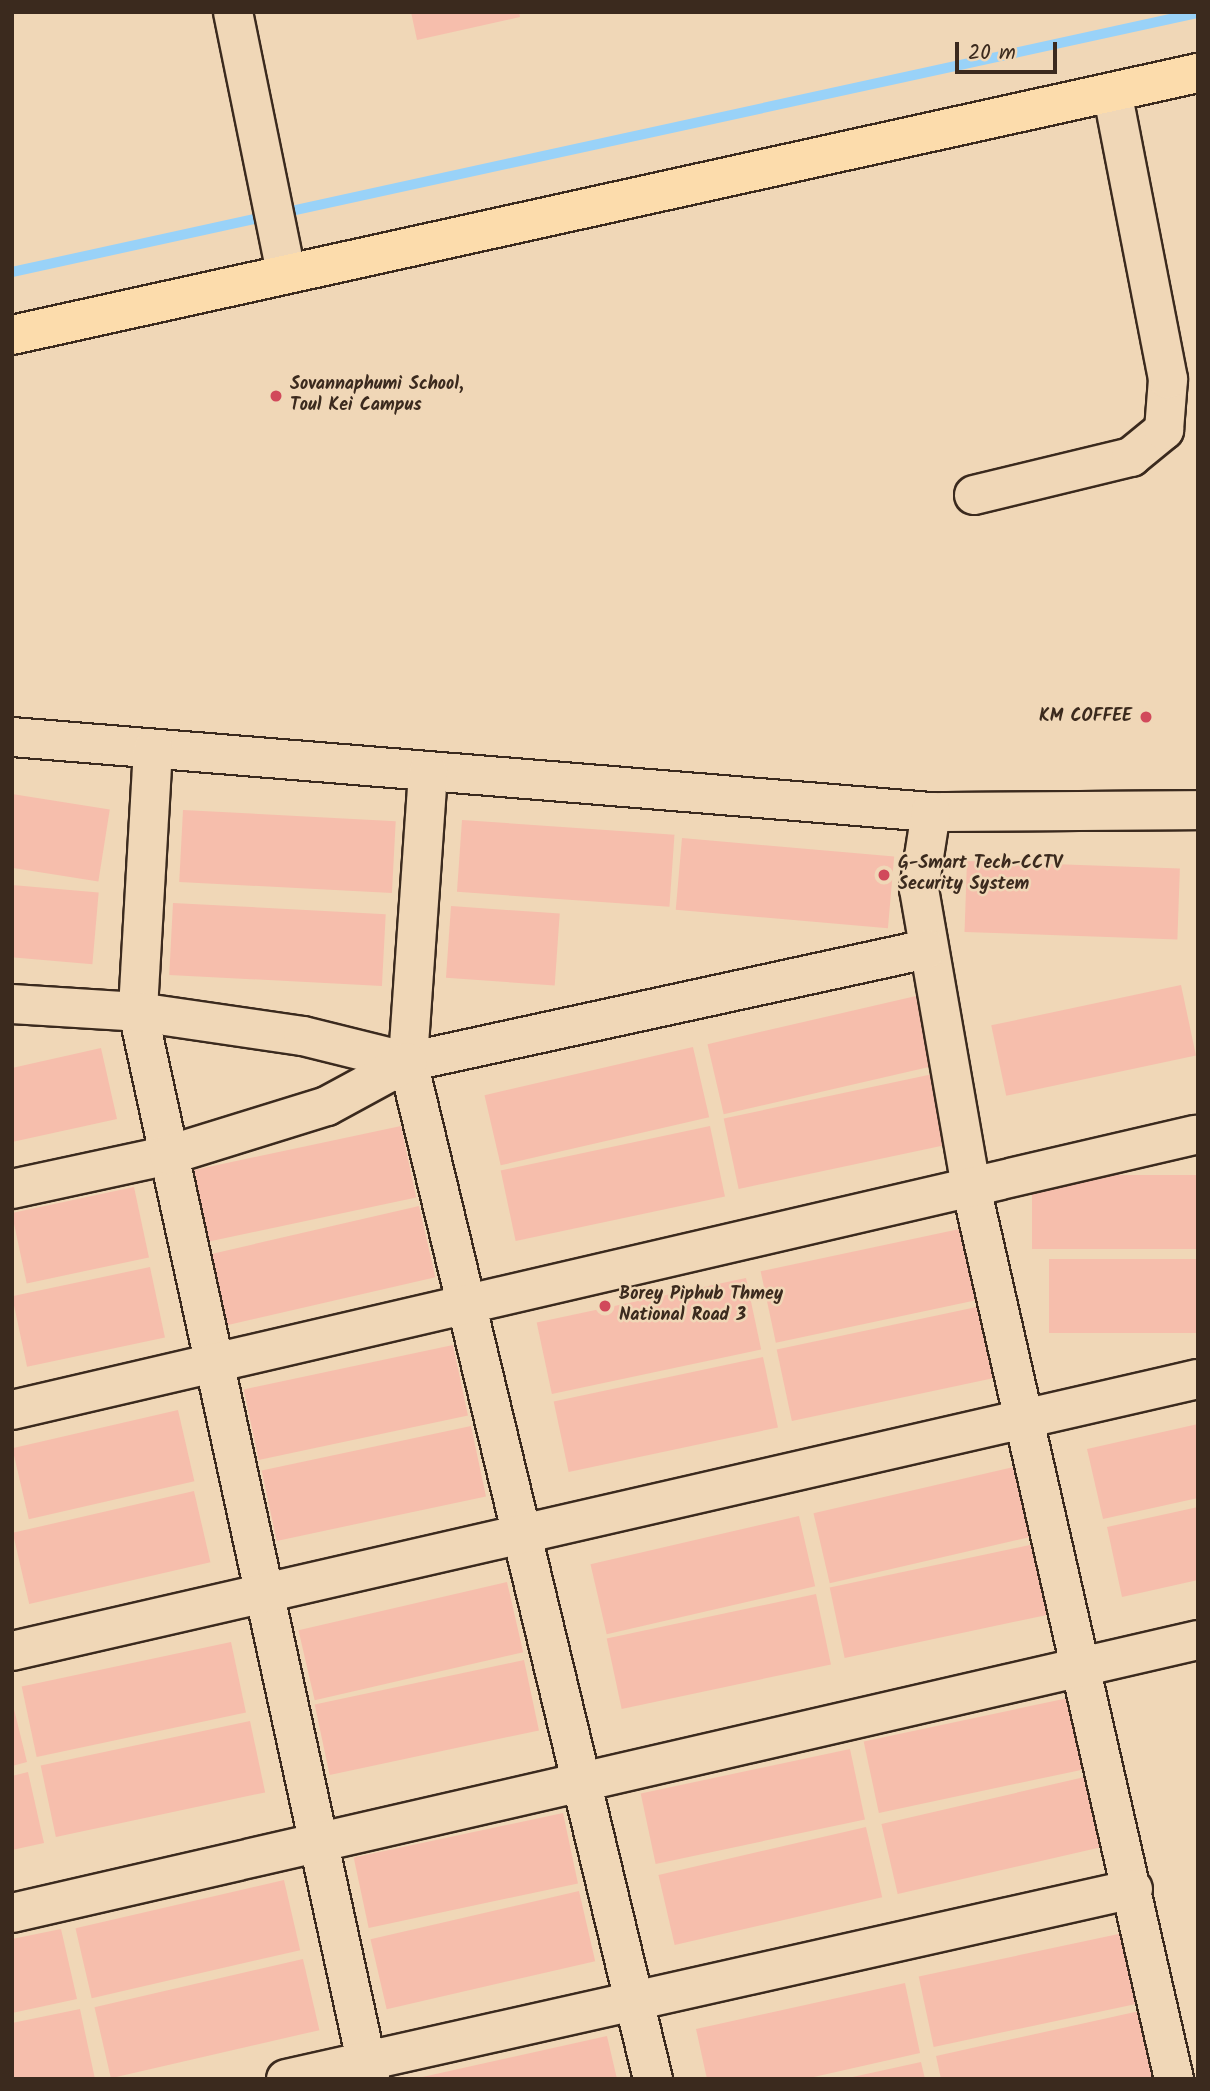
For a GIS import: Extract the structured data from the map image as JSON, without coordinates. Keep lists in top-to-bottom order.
{
  "places": [
    "Sovannaphumi School, Toul Kei Campus",
    "KM COFFEE",
    "G-Smart Tech-CCTV Security System",
    "Borey Piphub Thmey National Road 3"
  ],
  "scale_bar": "20 m"
}
